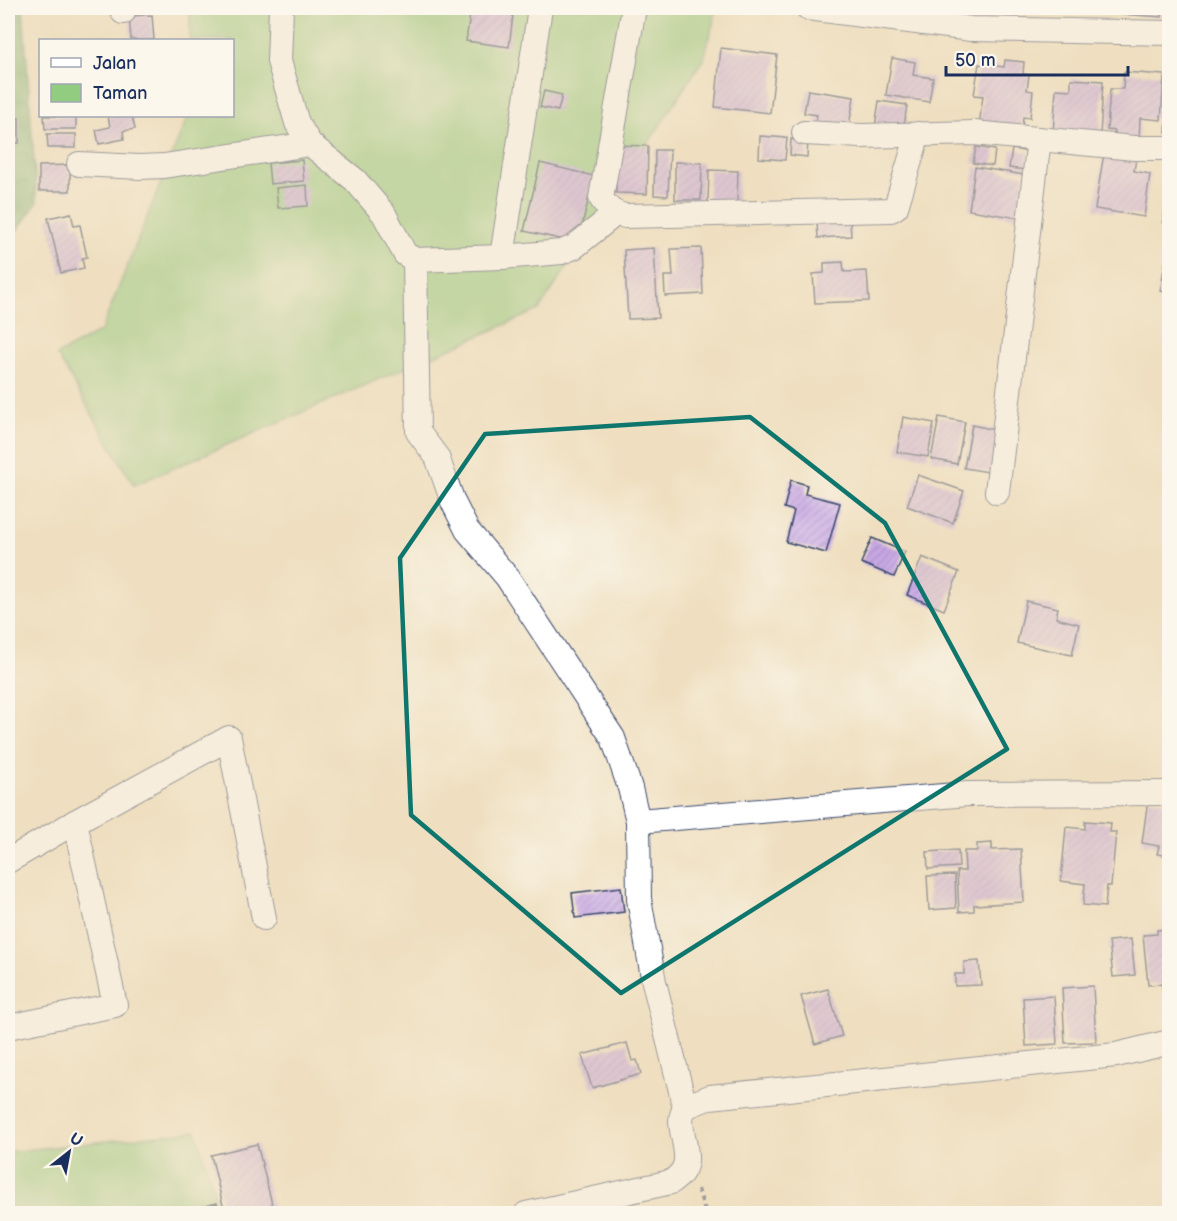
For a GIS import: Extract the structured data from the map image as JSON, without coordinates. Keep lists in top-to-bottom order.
{
  "legend": ["Jalan", "Taman"],
  "scale_bar": "50 m",
  "north": "top right"
}
